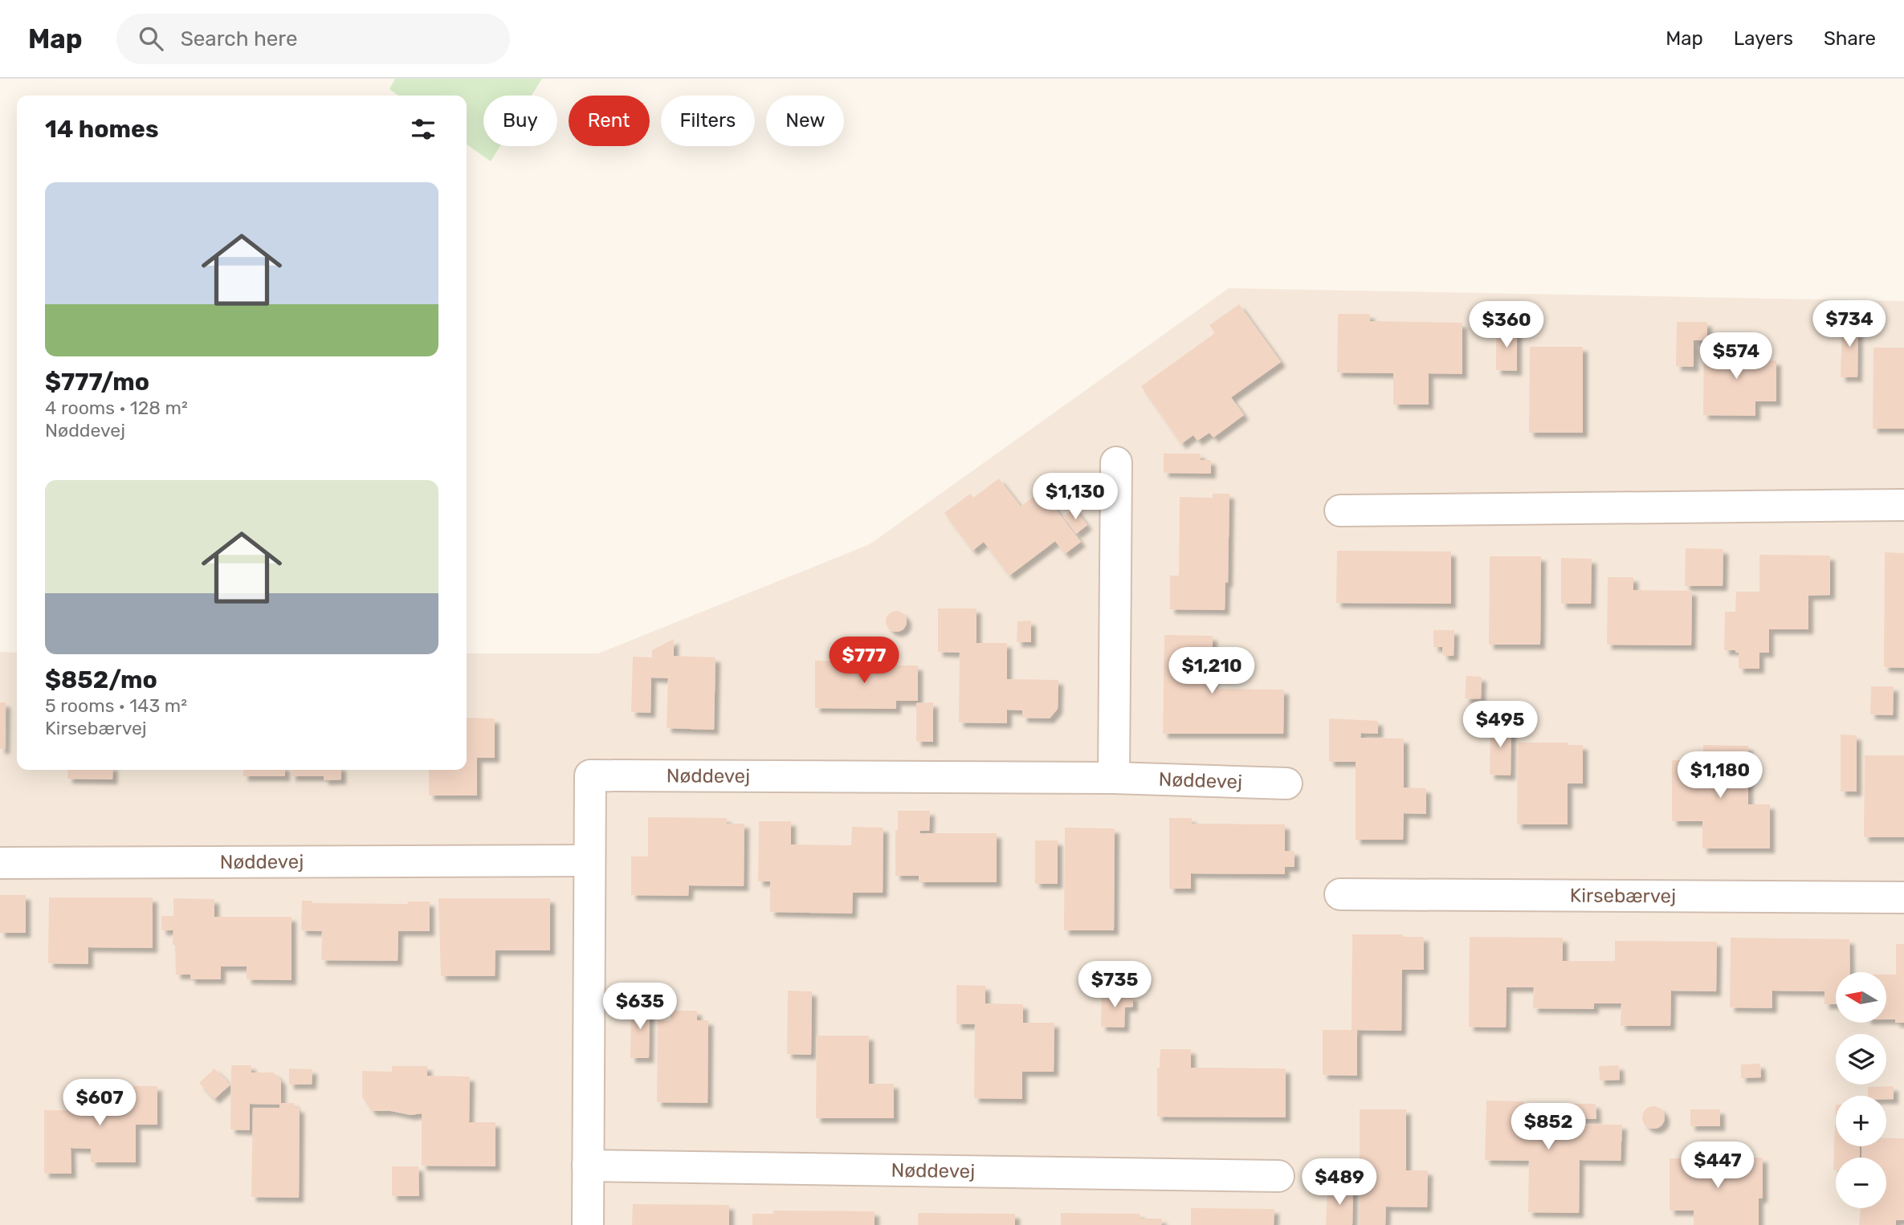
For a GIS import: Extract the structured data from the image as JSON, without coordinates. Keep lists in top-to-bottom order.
{
  "streets": {
    "street": ["Nøddevej", "Kirsebærvej"]
  },
  "north": "left",
  "page": {
    "header": "Map",
    "search": "Search here",
    "nav": ["Map", "Layers", "Share"],
    "chip": [
      "Buy",
      "Rent",
      "Filters",
      "New"
    ],
    "heading": "14 homes",
    "list": [
      {
        "name": "$777/mo",
        "note": "4 rooms · 128 m² · Nøddevej"
      },
      {
        "name": "$852/mo",
        "note": "5 rooms · 143 m² · Kirsebærvej"
      }
    ],
    "price": [
      "$734",
      "$360",
      "$574",
      "$1,130",
      "$777",
      "$1,210",
      "$495",
      "$1,180",
      "$735",
      "$635",
      "$607",
      "$852",
      "$447",
      "$489"
    ],
    "map_buttons": ["+", "−"]
  }
}
